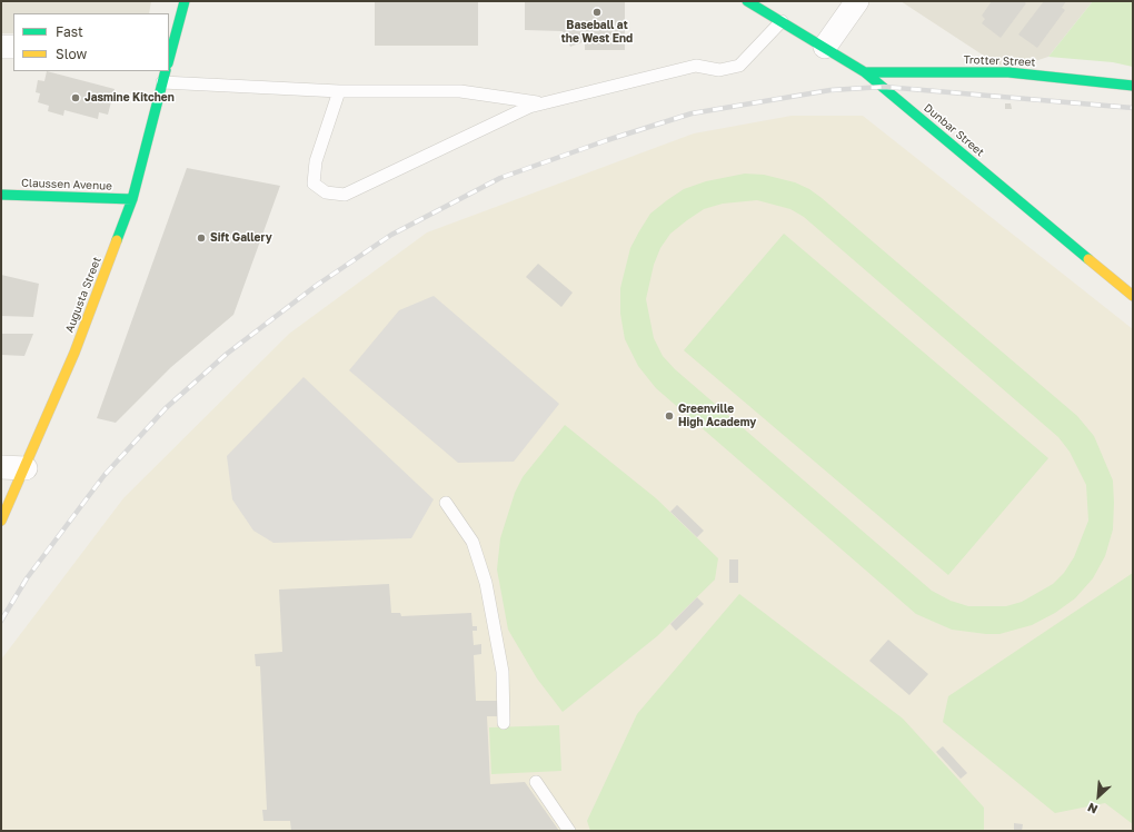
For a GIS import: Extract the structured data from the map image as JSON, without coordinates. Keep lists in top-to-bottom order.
{
  "streets": {
    "street": [
      "Trotter Street",
      "Dunbar Street",
      "Claussen Avenue",
      "Augusta Street"
    ]
  },
  "crossings": [
    ["Trotter Street", "Dunbar Street"],
    ["Claussen Avenue", "Augusta Street"]
  ],
  "places": [
    "Baseball at the West End",
    "Jasmine Kitchen",
    "Sift Gallery",
    "Greenville High Academy"
  ],
  "legend": ["Fast", "Slow"],
  "north": "bottom left"
}
